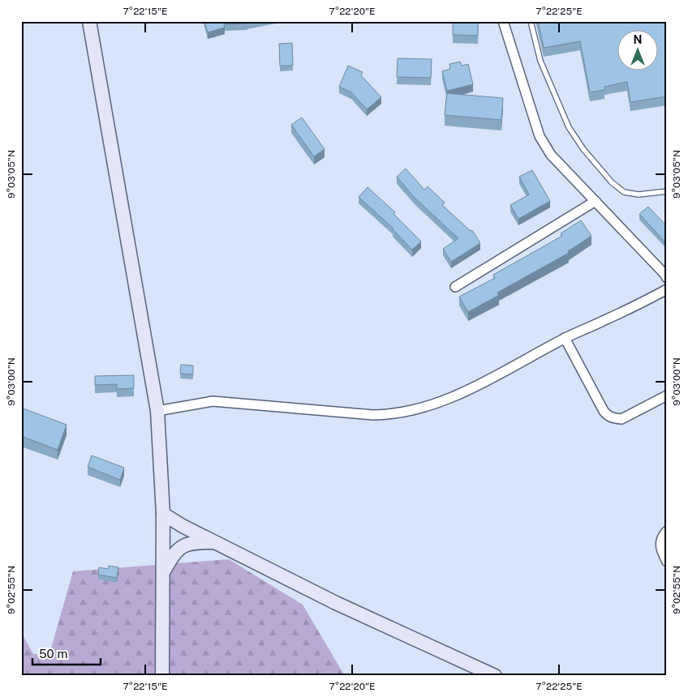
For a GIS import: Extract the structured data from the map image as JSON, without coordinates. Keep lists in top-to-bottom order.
{
  "scale_bar": "50 m",
  "north": "top",
  "coordinates": [
    "7°22'15\"E",
    "7°22'20\"E",
    "7°22'25\"E",
    "9°03'05\"N",
    "9°03'00\"N",
    "9°02'55\"N"
  ]
}
